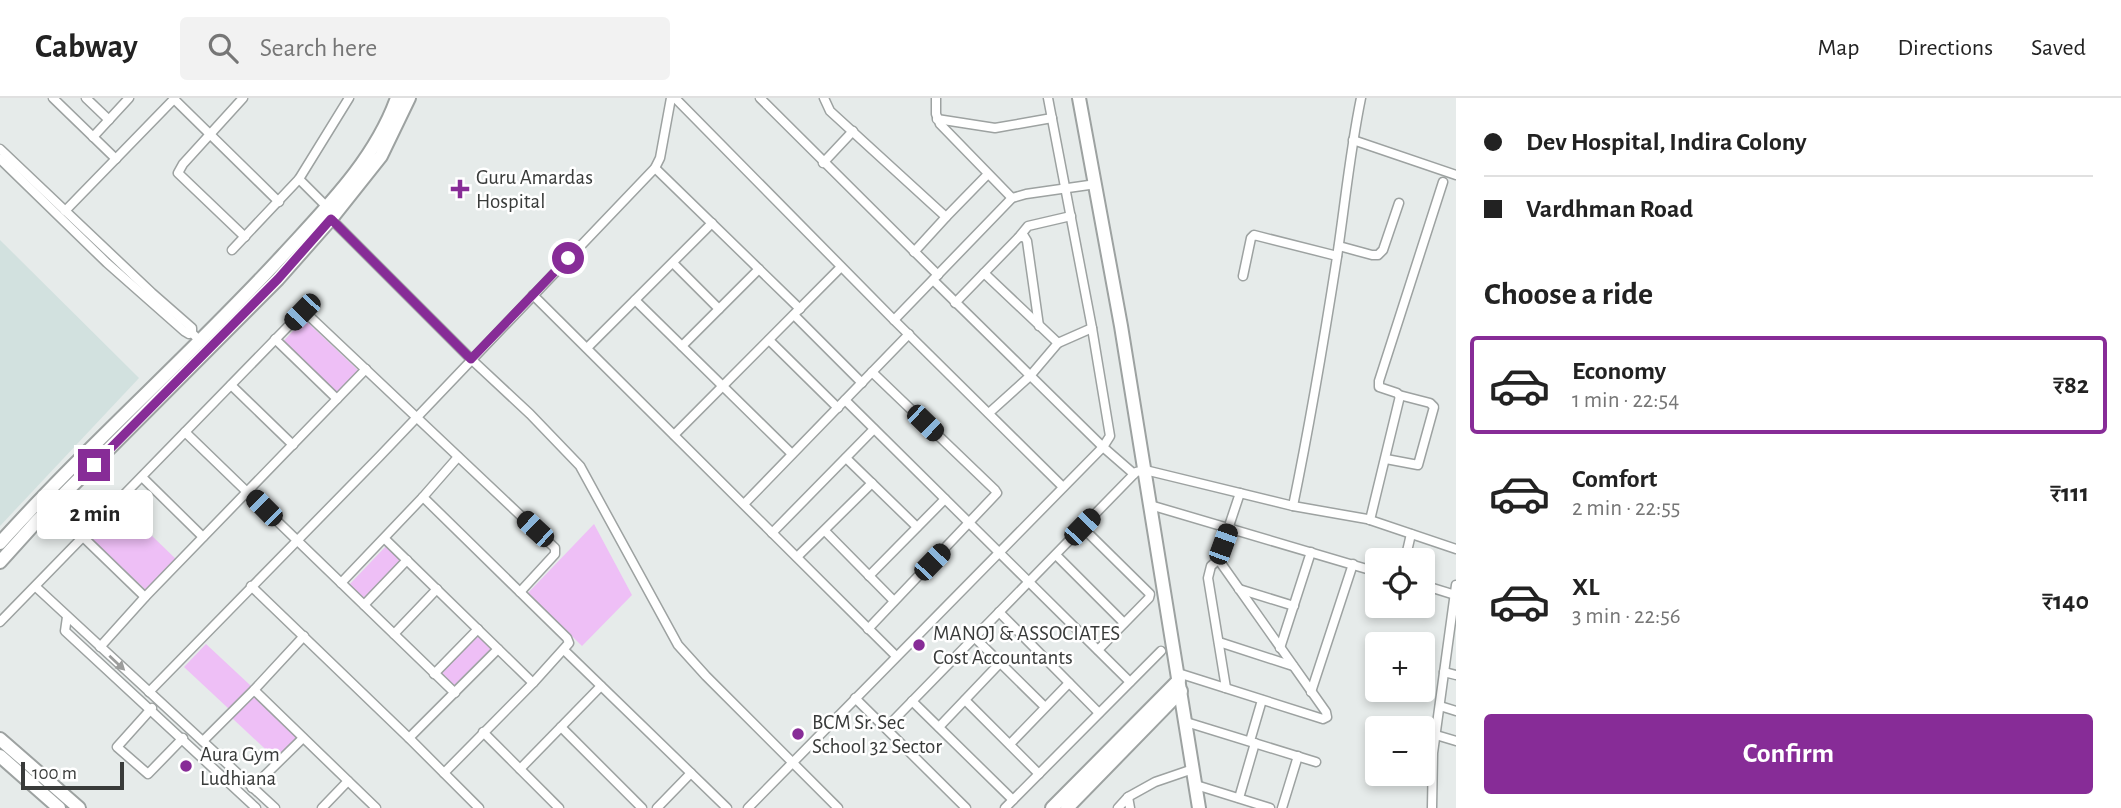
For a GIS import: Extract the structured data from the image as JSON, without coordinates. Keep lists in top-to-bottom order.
{
  "places": {
    "health": ["Guru Amardas Hospital"],
    "other": ["MANOJ & ASSOCIATES Cost Accountants", "BCM Sr. Sec School 32 Sector", "Aura Gym Ludhiana"]
  },
  "scale_bar": "100 m",
  "page": {
    "header": "Cabway",
    "search": "Search here",
    "nav": ["Map", "Directions", "Saved"],
    "banner": ["Dev Hospital, Indira Colony", "Vardhman Road"],
    "heading": "Choose a ride",
    "list": [
      {
        "name": "Economy",
        "note": "1 min · 22:54",
        "value": "₹82"
      },
      {
        "name": "Comfort",
        "note": "2 min · 22:55",
        "value": "₹111"
      },
      {
        "name": "XL",
        "note": "3 min · 22:56",
        "value": "₹140"
      }
    ],
    "bubble": "2 min",
    "map_buttons": ["+", "−"],
    "buttons": "Confirm",
    "scale": "100 m"
  }
}
